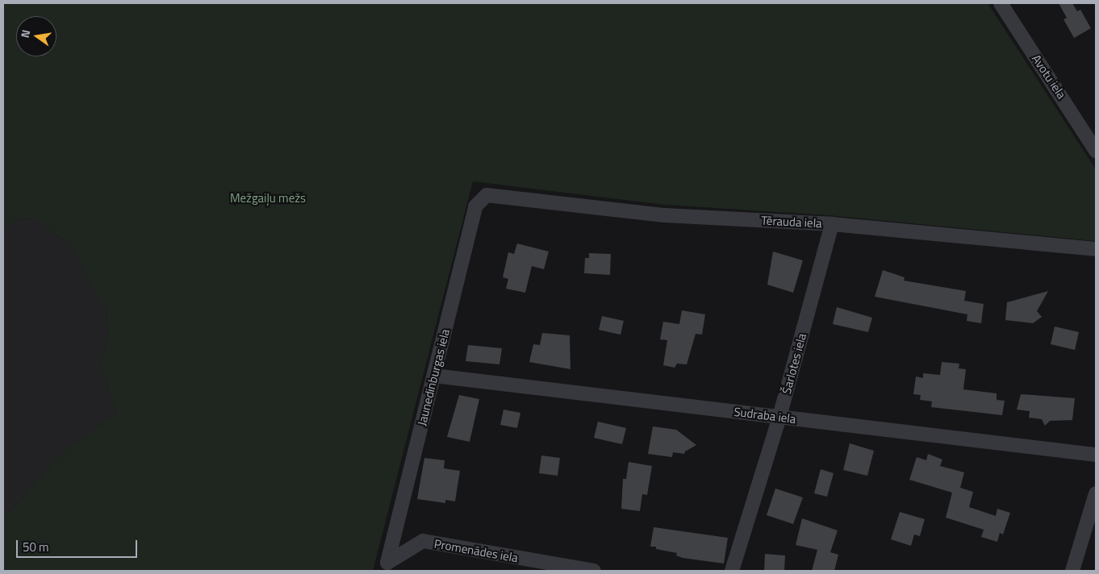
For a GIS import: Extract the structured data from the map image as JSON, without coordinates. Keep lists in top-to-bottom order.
{
  "streets": {
    "street": [
      "Avotu iela",
      "Tērauda iela",
      "Šarlotes iela",
      "Jaunedinburgas iela",
      "Sudraba iela",
      "Promenādes iela"
    ]
  },
  "crossings": [
    ["Tērauda iela", "Šarlotes iela"],
    ["Tērauda iela", "Jaunedinburgas iela"],
    ["Šarlotes iela", "Sudraba iela"],
    ["Jaunedinburgas iela", "Sudraba iela"],
    ["Jaunedinburgas iela", "Promenādes iela"]
  ],
  "parks": ["Mežgaiļu mežs"],
  "scale_bar": "50 m",
  "north": "left"
}
